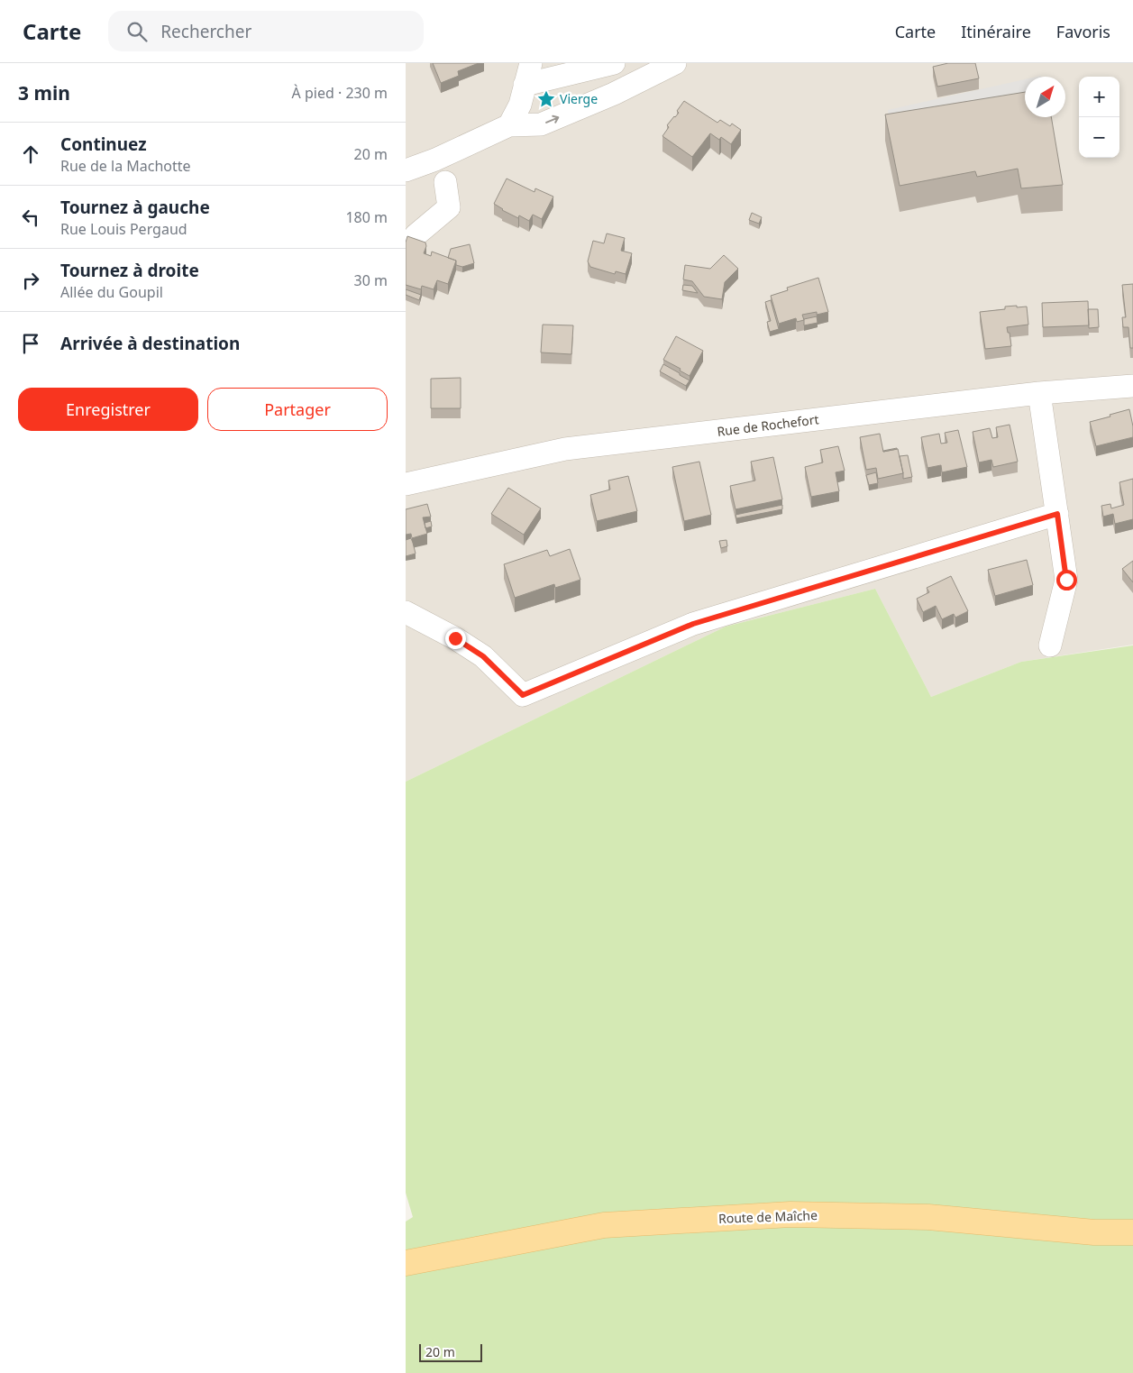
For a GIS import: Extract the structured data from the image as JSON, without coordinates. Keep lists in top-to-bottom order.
{
  "streets": {
    "main road": ["Route de Maîche"],
    "street": ["Rue de Rochefort"]
  },
  "places": {
    "place": ["Vierge"]
  },
  "scale_bar": "20 m",
  "north": "top right",
  "page": {
    "header": "Carte",
    "search": "Rechercher",
    "nav": ["Carte", "Itinéraire", "Favoris"],
    "heading": ["3 min", "À pied · 230 m"],
    "map_buttons": ["+", "−"],
    "list": [
      ["Continuez", "Rue de la Machotte", "20 m"],
      ["Tournez à gauche", "Rue Louis Pergaud", "180 m"],
      ["Tournez à droite", "Allée du Goupil", "30 m"],
      "Arrivée à destination"
    ],
    "buttons": ["Enregistrer", "Partager"],
    "scale": "20 m"
  }
}
